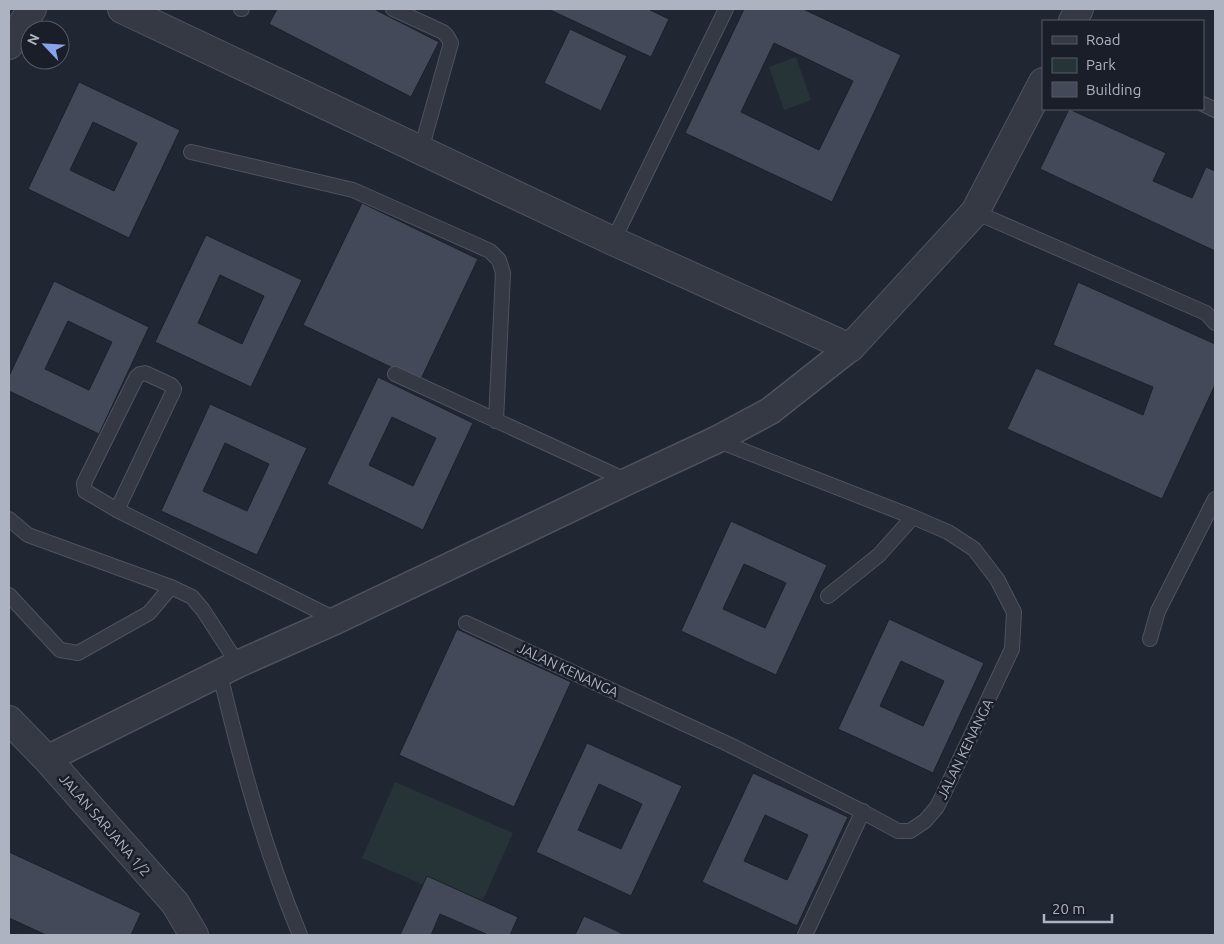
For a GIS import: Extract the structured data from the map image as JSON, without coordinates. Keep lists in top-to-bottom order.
{
  "streets": {
    "street": ["JALAN SARJANA 1/2"],
    "lane": ["JALAN KENANGA"]
  },
  "legend": ["Road", "Park", "Building"],
  "scale_bar": "20 m",
  "north": "top left"
}
